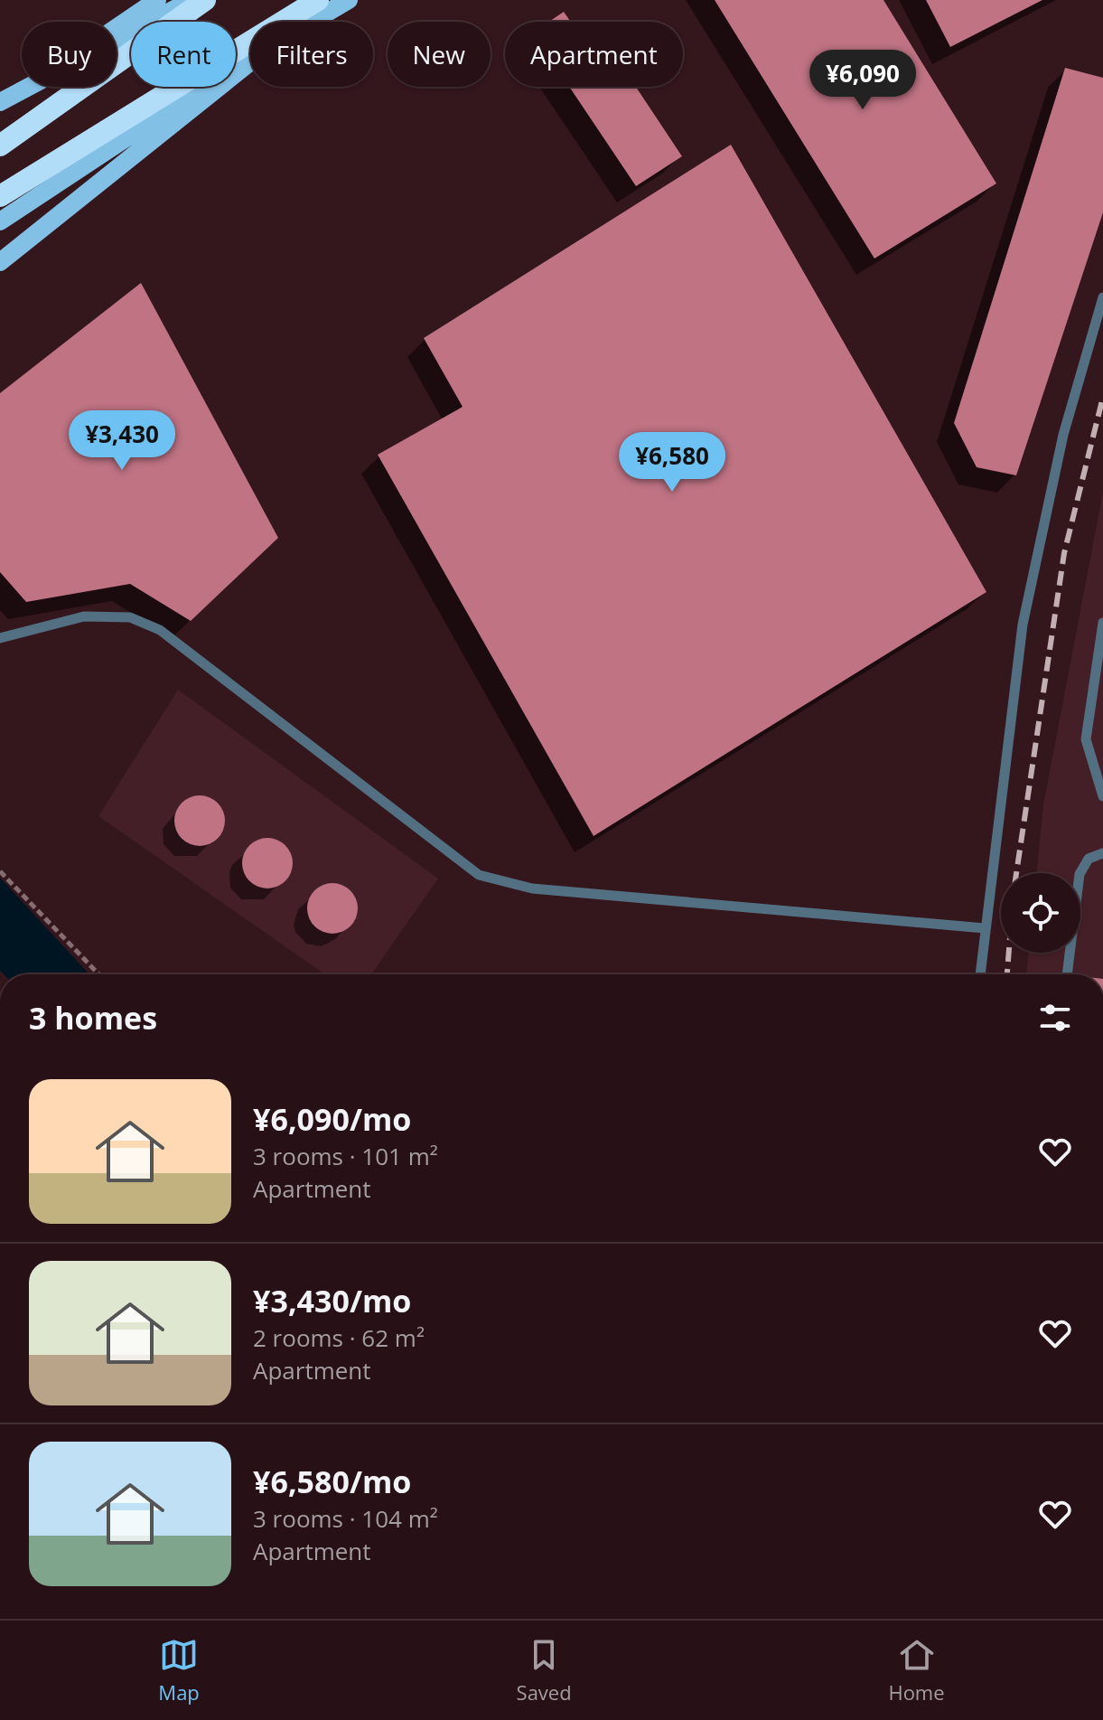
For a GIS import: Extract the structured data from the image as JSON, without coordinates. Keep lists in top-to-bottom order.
{
  "page": {
    "chip": [
      "Buy",
      "Rent",
      "Filters",
      "New",
      "Apartment"
    ],
    "price": ["¥6,090", "¥3,430", "¥6,580"],
    "heading": "3 homes",
    "list": [
      {
        "name": "¥6,090/mo",
        "note": "3 rooms · 101 m² · Apartment"
      },
      {
        "name": "¥3,430/mo",
        "note": "2 rooms · 62 m² · Apartment"
      },
      {
        "name": "¥6,580/mo",
        "note": "3 rooms · 104 m² · Apartment"
      }
    ],
    "tabs": ["Map", "Saved", "Home"]
  }
}
